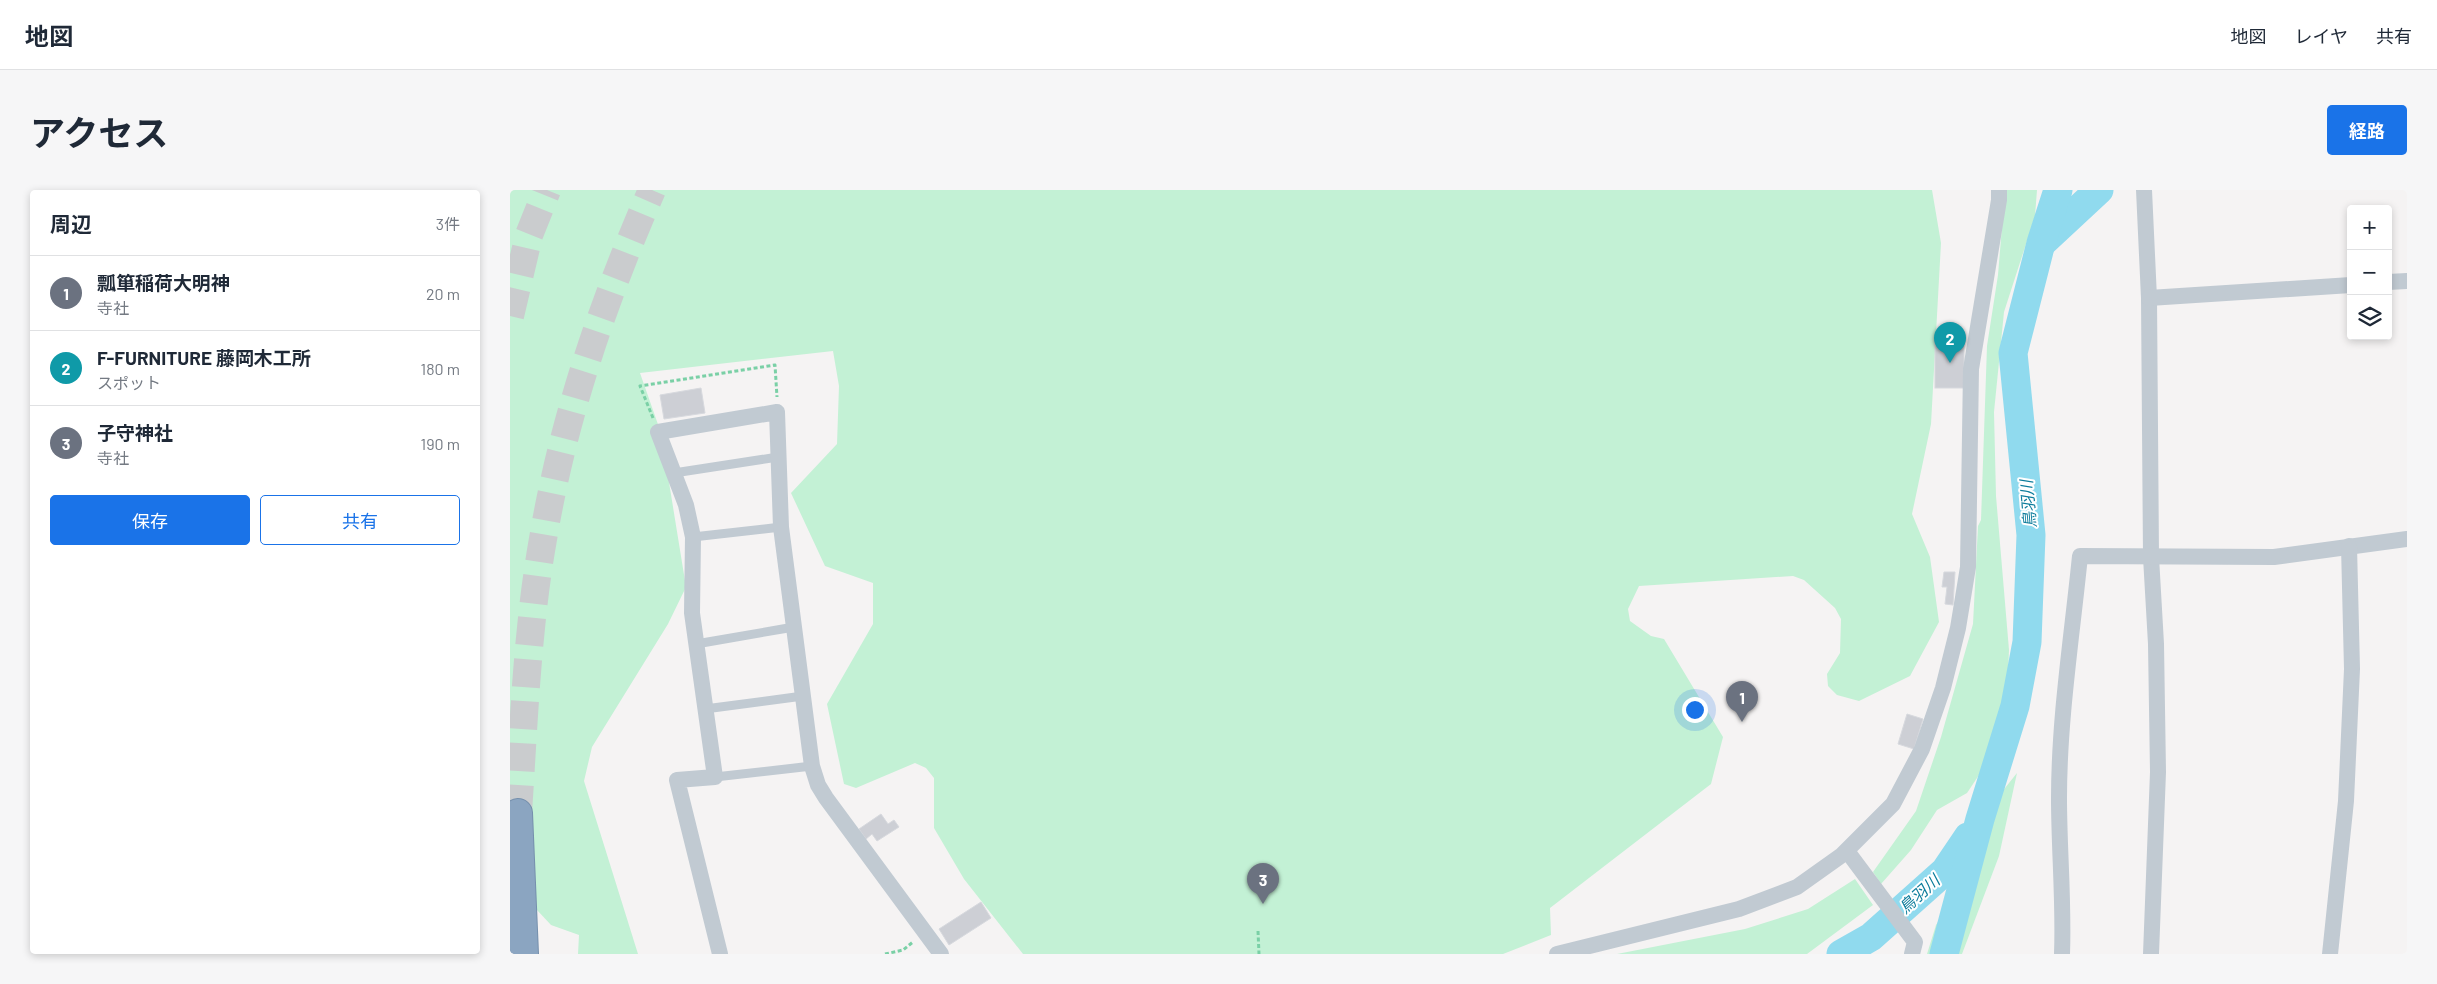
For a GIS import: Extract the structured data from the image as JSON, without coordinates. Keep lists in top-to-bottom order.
{
  "water": ["鳥羽川"],
  "page": {
    "header": "地図",
    "nav": ["地図", "レイヤ", "共有"],
    "title": "アクセス",
    "buttons": [
      "経路",
      ["保存", "共有"]
    ],
    "heading": ["周辺", "3件"],
    "map_buttons": ["+", "−"],
    "list": [
      {
        "mark": "1",
        "name": "瓢箪稲荷大明神",
        "note": "寺社",
        "value": "20 m"
      },
      {
        "mark": "2",
        "name": "F-FURNITURE 藤岡木工所",
        "note": "スポット",
        "value": "180 m"
      },
      {
        "mark": "3",
        "name": "子守神社",
        "note": "寺社",
        "value": "190 m"
      }
    ],
    "pins": ["2", "1", "3"]
  }
}
